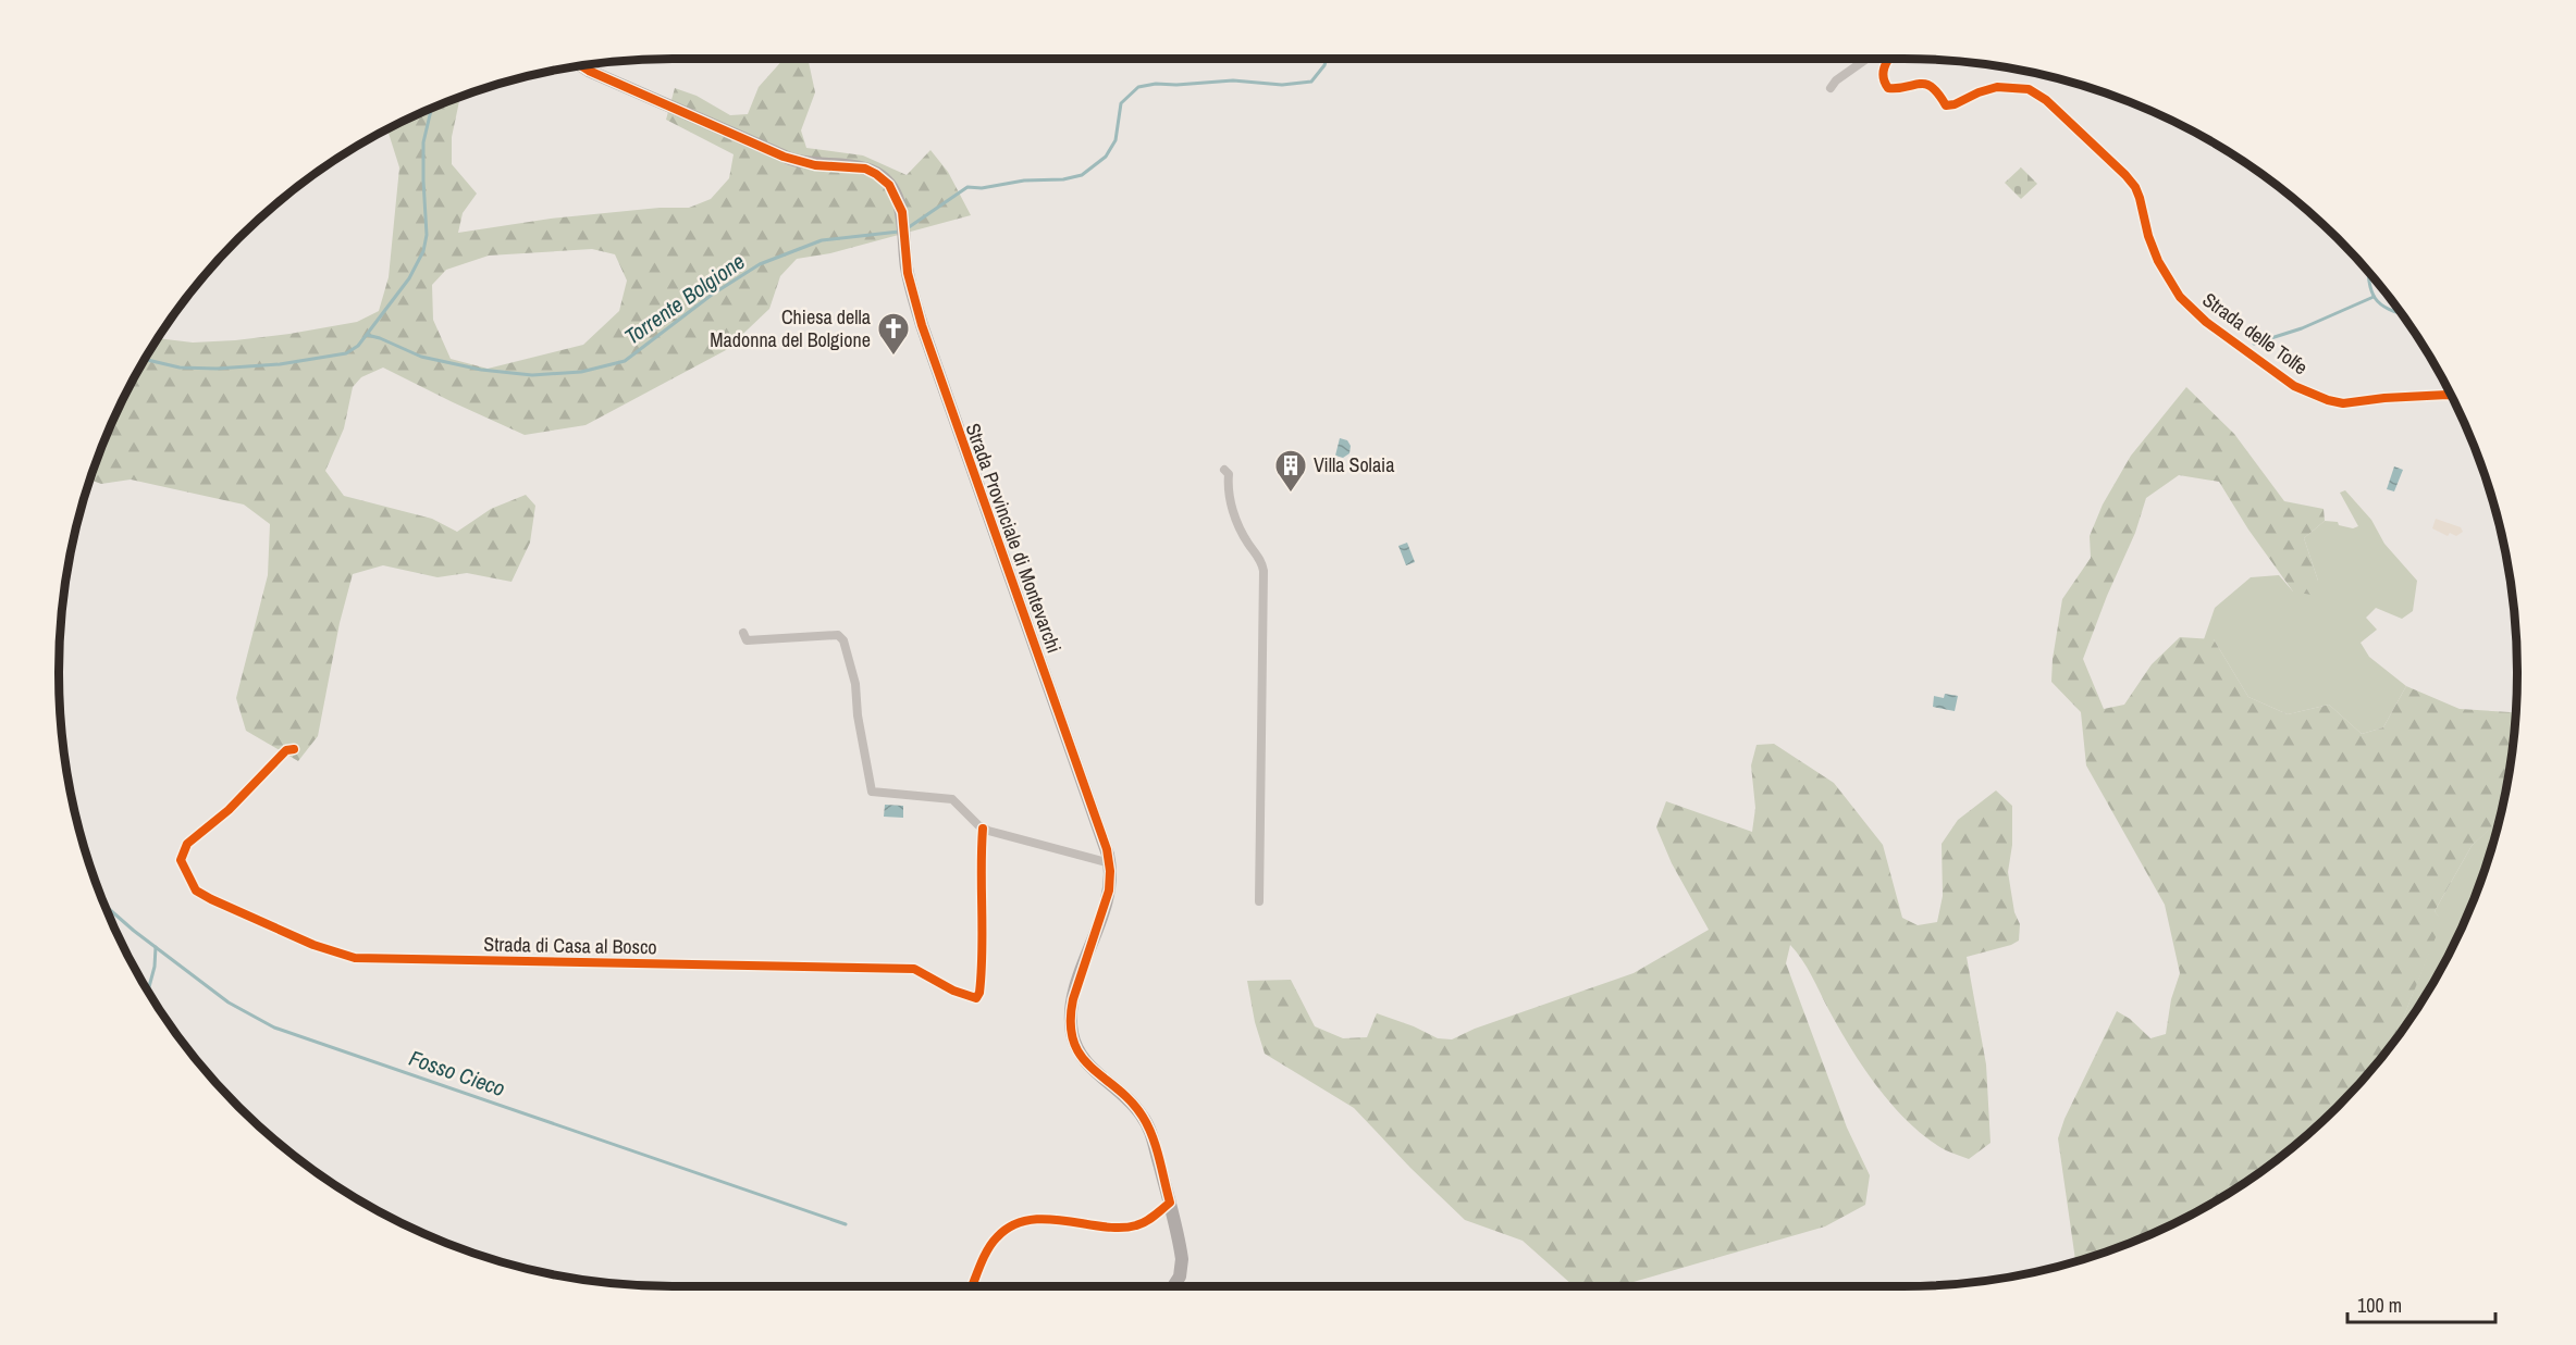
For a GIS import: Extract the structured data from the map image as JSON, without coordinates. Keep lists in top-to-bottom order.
{
  "streets": {
    "main road": ["Strada Provinciale di Montevarchi"],
    "street": ["Strada delle Tolfe", "Strada di Casa al Bosco"]
  },
  "water": ["Torrente Bolgione", "Fosso Cieco"],
  "places": {
    "church": ["Chiesa della Madonna del Bolgione"],
    "building": ["Villa Solaia"]
  },
  "scale_bar": "100 m"
}
